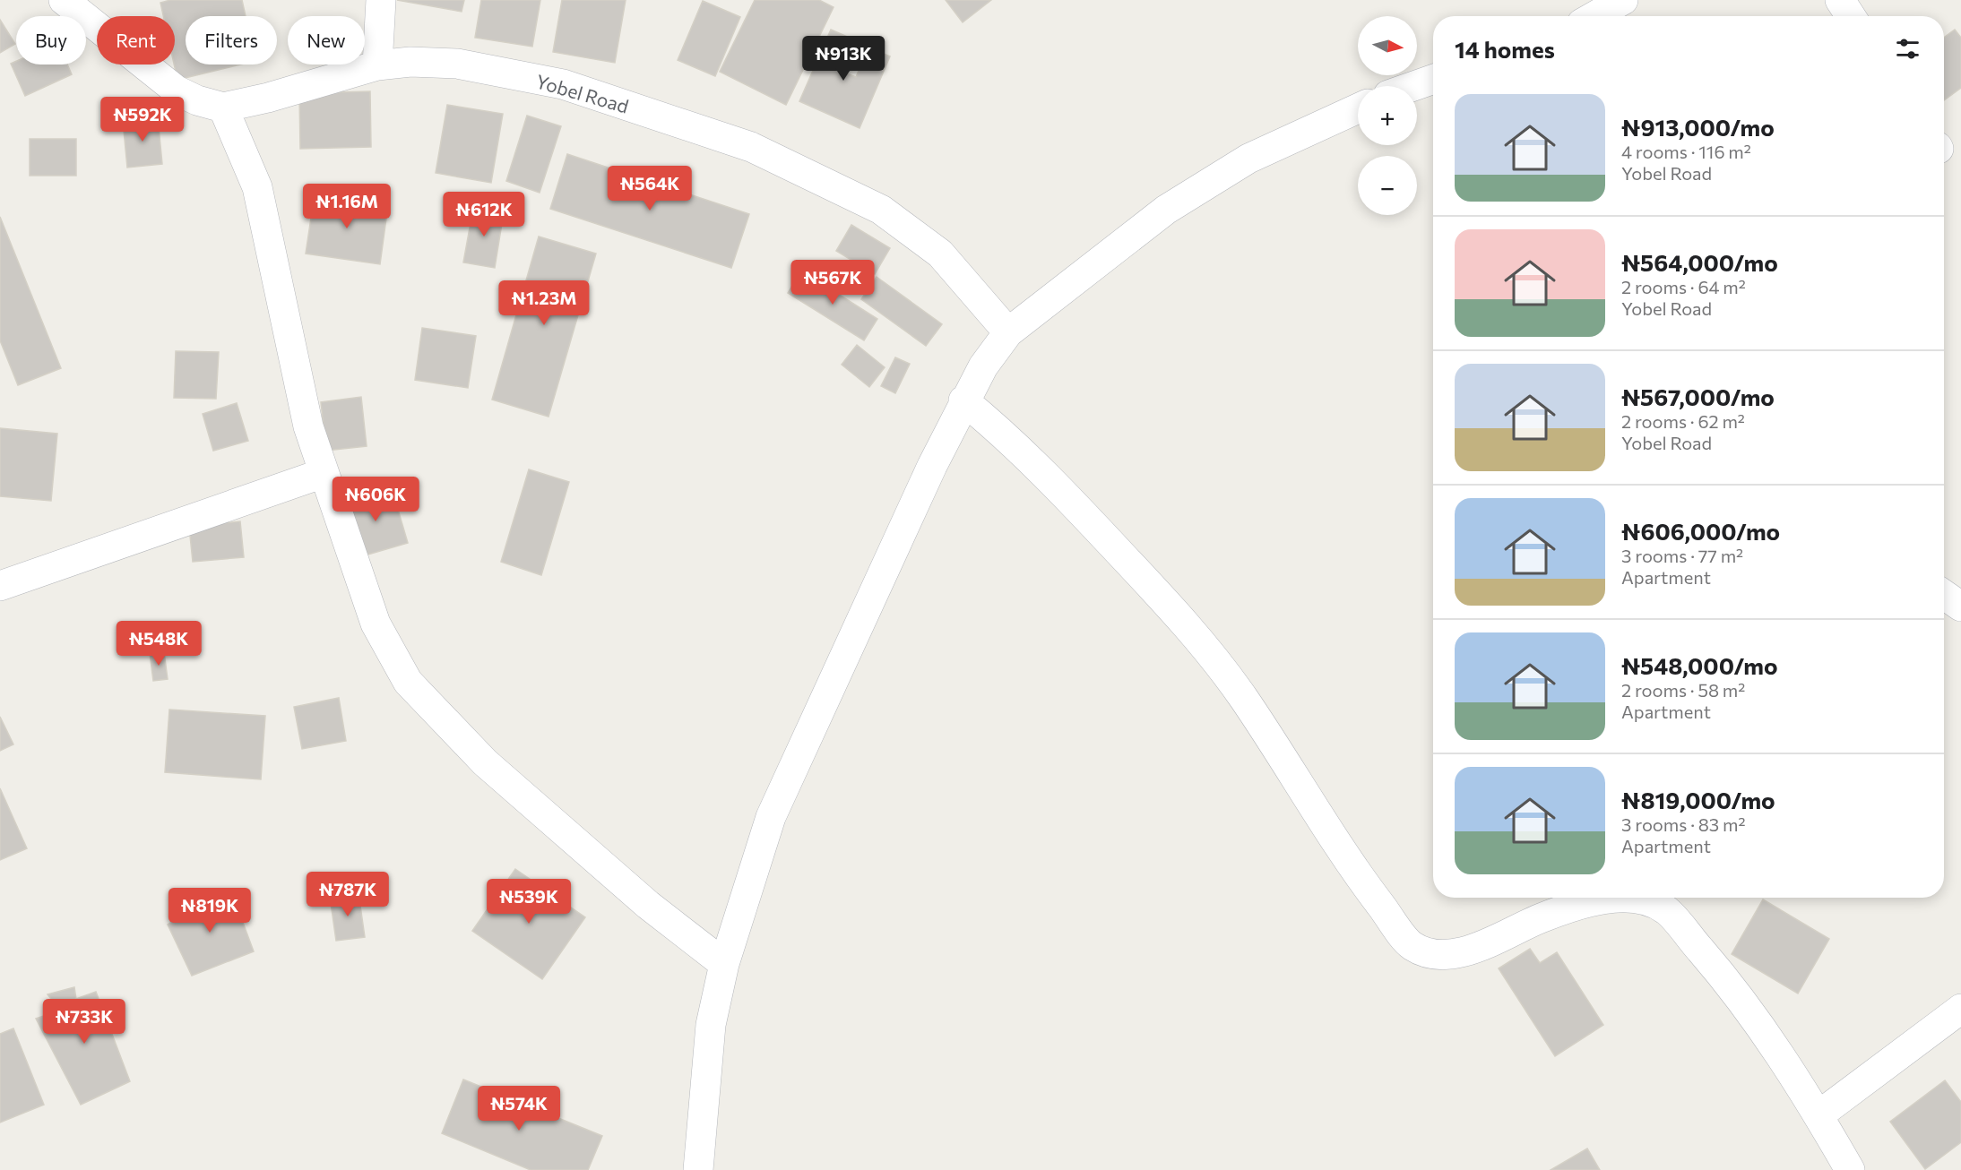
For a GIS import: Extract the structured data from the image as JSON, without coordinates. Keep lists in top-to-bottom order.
{
  "streets": {
    "street": ["Yobel Road"]
  },
  "north": "right",
  "page": {
    "map_buttons": ["+", "−"],
    "chip": [
      "Buy",
      "Rent",
      "Filters",
      "New"
    ],
    "heading": "14 homes",
    "price": [
      "₦913K",
      "₦592K",
      "₦564K",
      "₦1.16M",
      "₦612K",
      "₦567K",
      "₦1.23M",
      "₦606K",
      "₦548K",
      "₦787K",
      "₦539K",
      "₦819K",
      "₦733K",
      "₦574K"
    ],
    "list": [
      {
        "name": "₦913,000/mo",
        "note": "4 rooms · 116 m² · Yobel Road"
      },
      {
        "name": "₦564,000/mo",
        "note": "2 rooms · 64 m² · Yobel Road"
      },
      {
        "name": "₦567,000/mo",
        "note": "2 rooms · 62 m² · Yobel Road"
      },
      {
        "name": "₦606,000/mo",
        "note": "3 rooms · 77 m² · Apartment"
      },
      {
        "name": "₦548,000/mo",
        "note": "2 rooms · 58 m² · Apartment"
      },
      {
        "name": "₦819,000/mo",
        "note": "3 rooms · 83 m² · Apartment"
      }
    ]
  }
}
